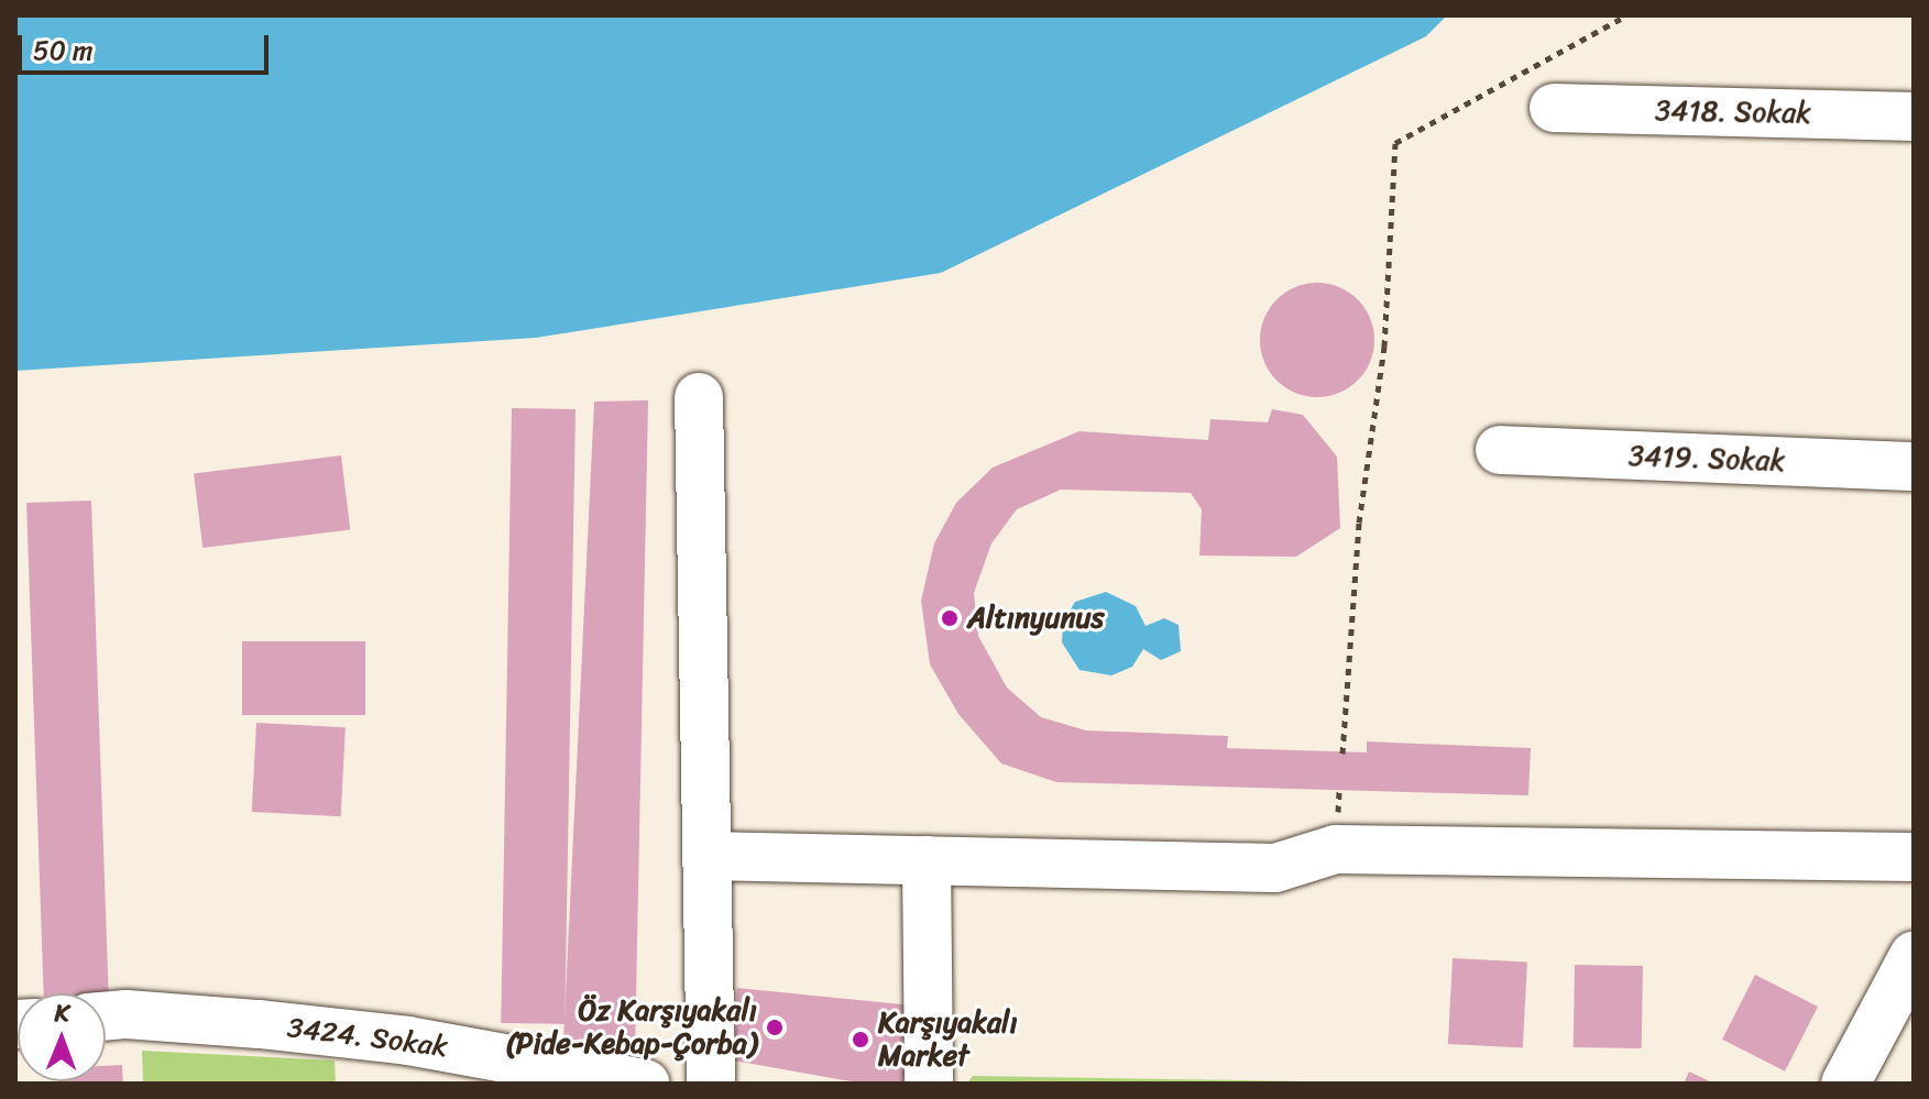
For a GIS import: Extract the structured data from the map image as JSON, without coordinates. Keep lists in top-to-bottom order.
{
  "streets": {
    "street": ["3418. Sokak", "3419. Sokak", "3424. Sokak"]
  },
  "places": ["Altınyunus", "Öz Karşıyakalı (Pide-Kebap-Çorba)", "Karşıyakalı Market"],
  "scale_bar": "50 m",
  "north": "top"
}
